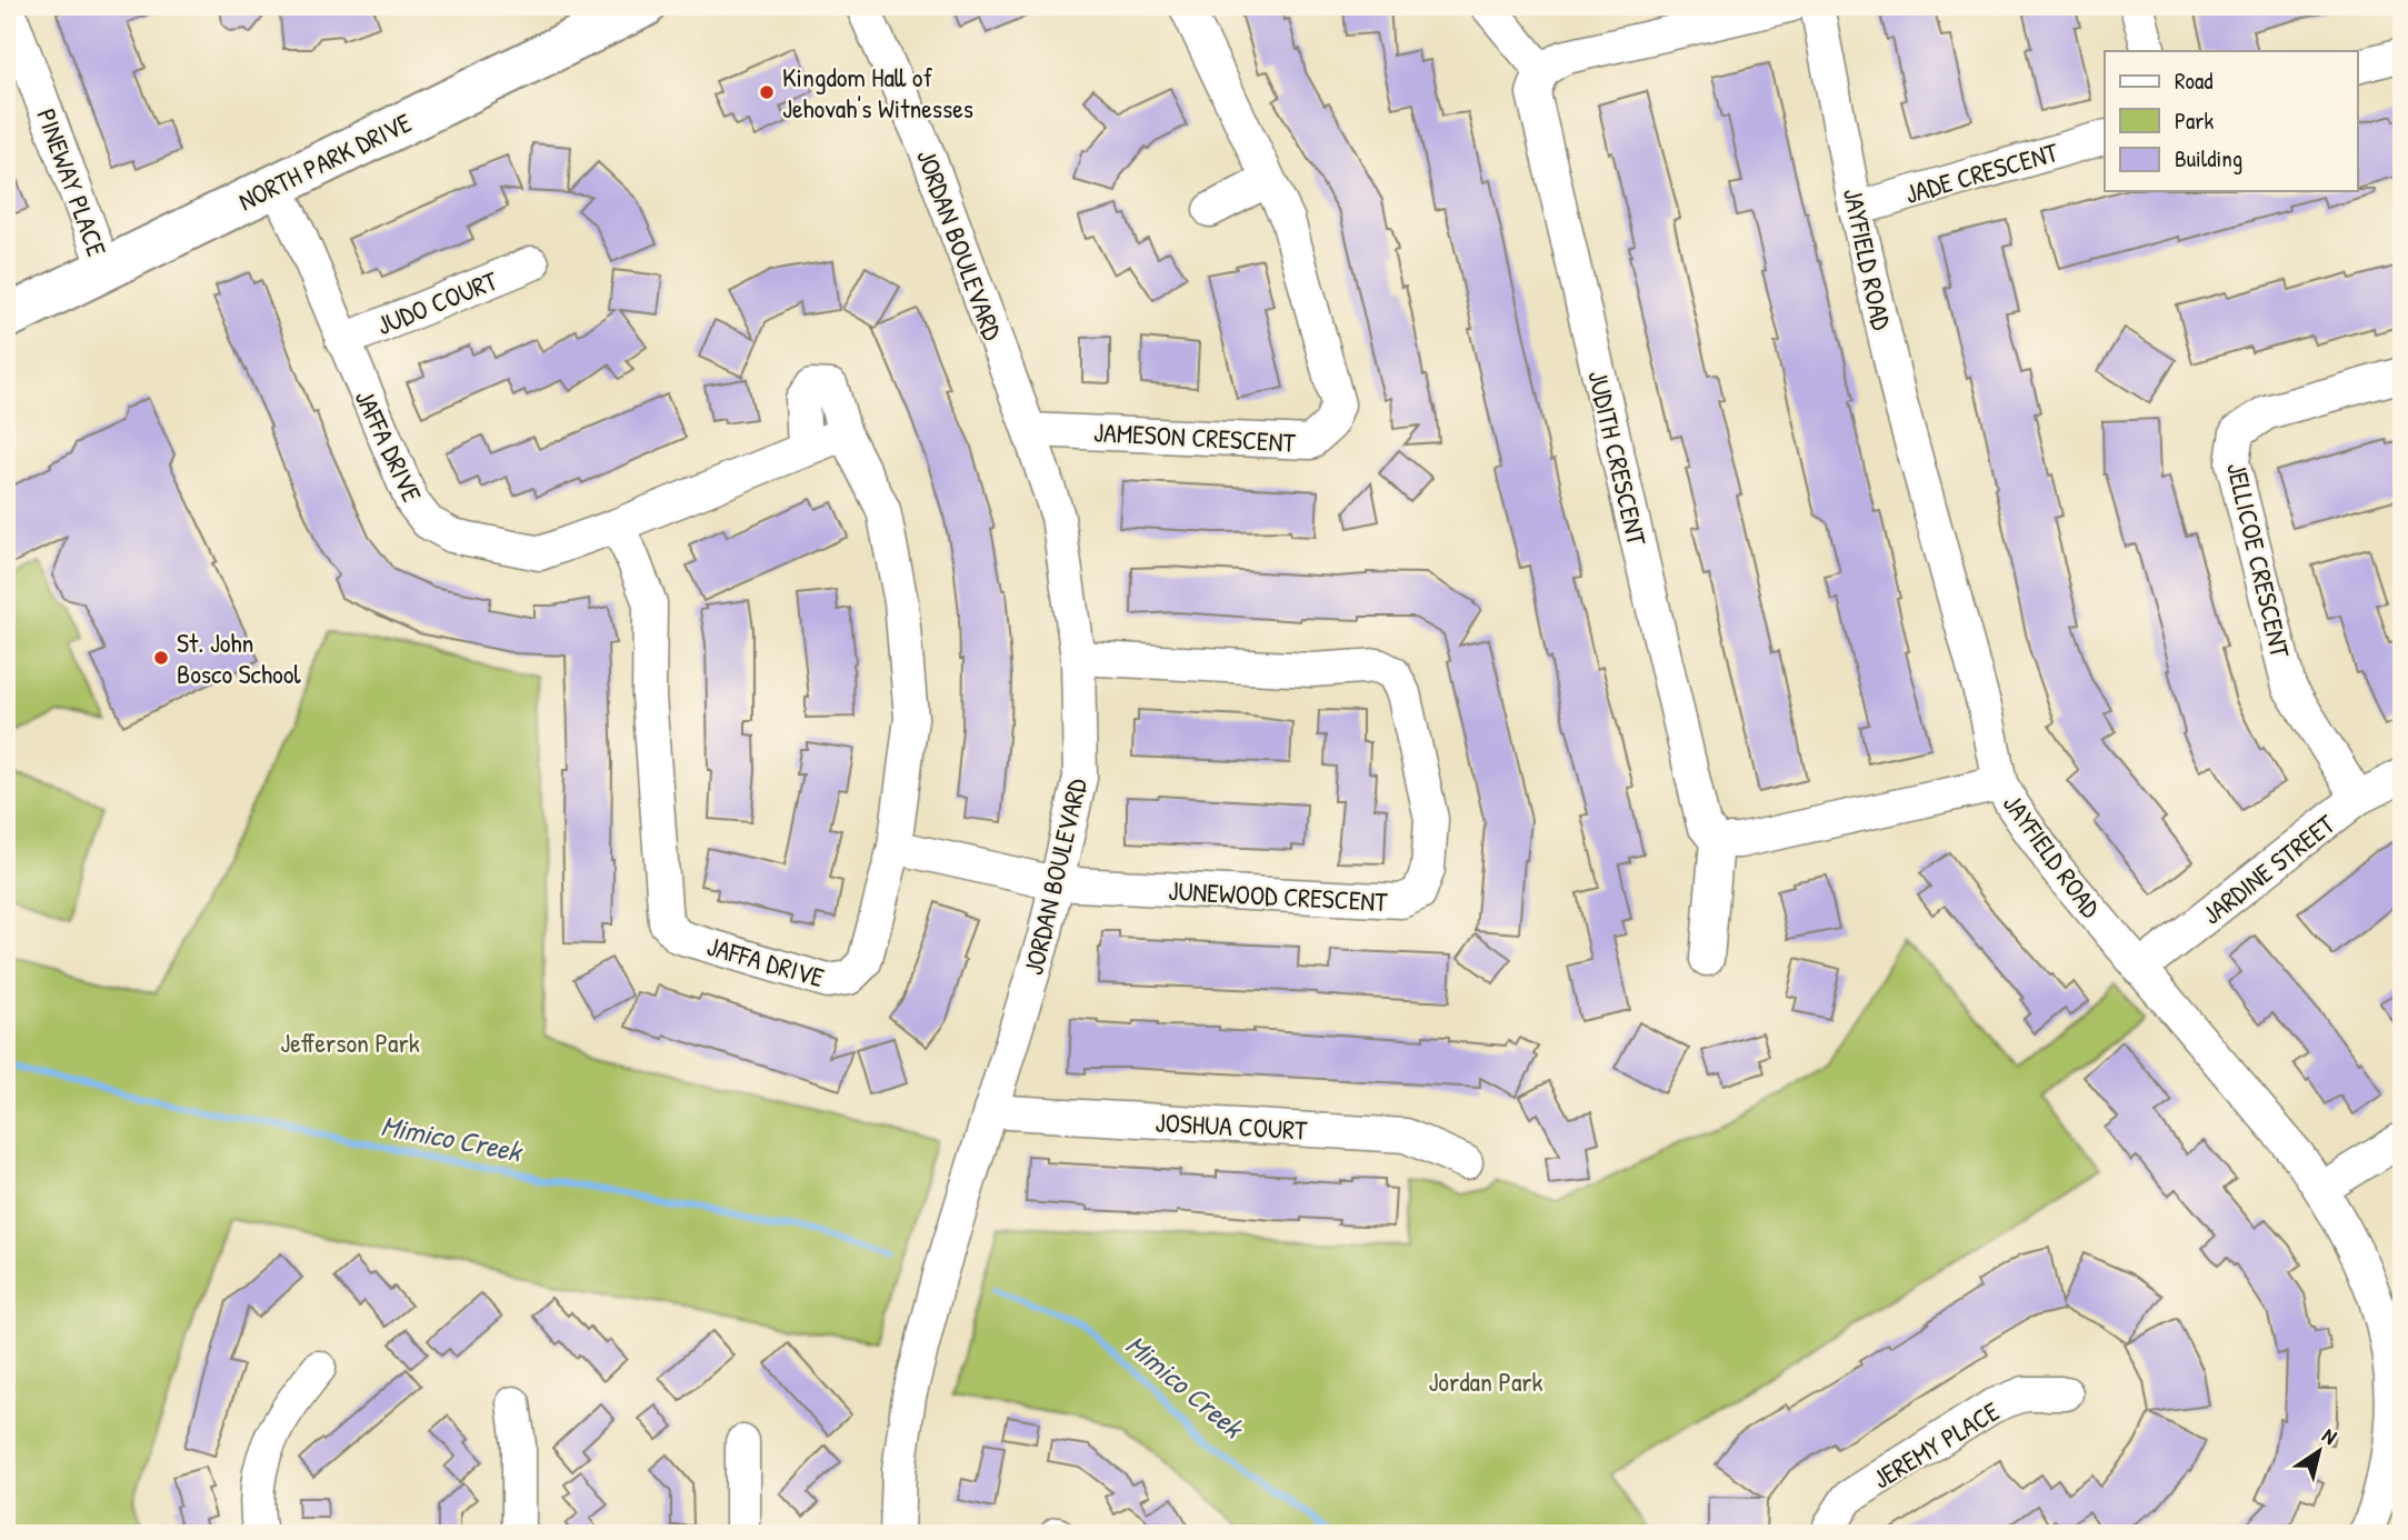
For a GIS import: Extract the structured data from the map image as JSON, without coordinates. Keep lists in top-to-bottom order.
{
  "streets": {
    "main road": ["NORTH PARK DRIVE"],
    "street": [
      "JADE CRESCENT",
      "PINEWAY PLACE",
      "JORDAN BOULEVARD",
      "JAYFIELD ROAD",
      "JUDO COURT",
      "JAMESON CRESCENT",
      "JAFFA DRIVE",
      "JUDITH CRESCENT",
      "JELLICOE CRESCENT",
      "JARDINE STREET",
      "JUNEWOOD CRESCENT",
      "JOSHUA COURT",
      "JEREMY PLACE"
    ]
  },
  "crossings": [
    ["NORTH PARK DRIVE", "PINEWAY PLACE"],
    ["NORTH PARK DRIVE", "JAFFA DRIVE"],
    ["JADE CRESCENT", "JAYFIELD ROAD"],
    ["JORDAN BOULEVARD", "JAMESON CRESCENT"],
    ["JORDAN BOULEVARD", "JUNEWOOD CRESCENT"],
    ["JORDAN BOULEVARD", "JOSHUA COURT"],
    ["JAYFIELD ROAD", "JARDINE STREET"],
    ["JUDO COURT", "JAFFA DRIVE"],
    ["JAFFA DRIVE", "JUNEWOOD CRESCENT"],
    ["JELLICOE CRESCENT", "JARDINE STREET"]
  ],
  "water": ["Mimico Creek"],
  "parks": ["Jefferson Park", "Jordan Park"],
  "places": ["Kingdom Hall of Jehovah's Witnesses", "St. John Bosco School"],
  "legend": ["Road", "Park", "Building"],
  "north": "top right"
}
